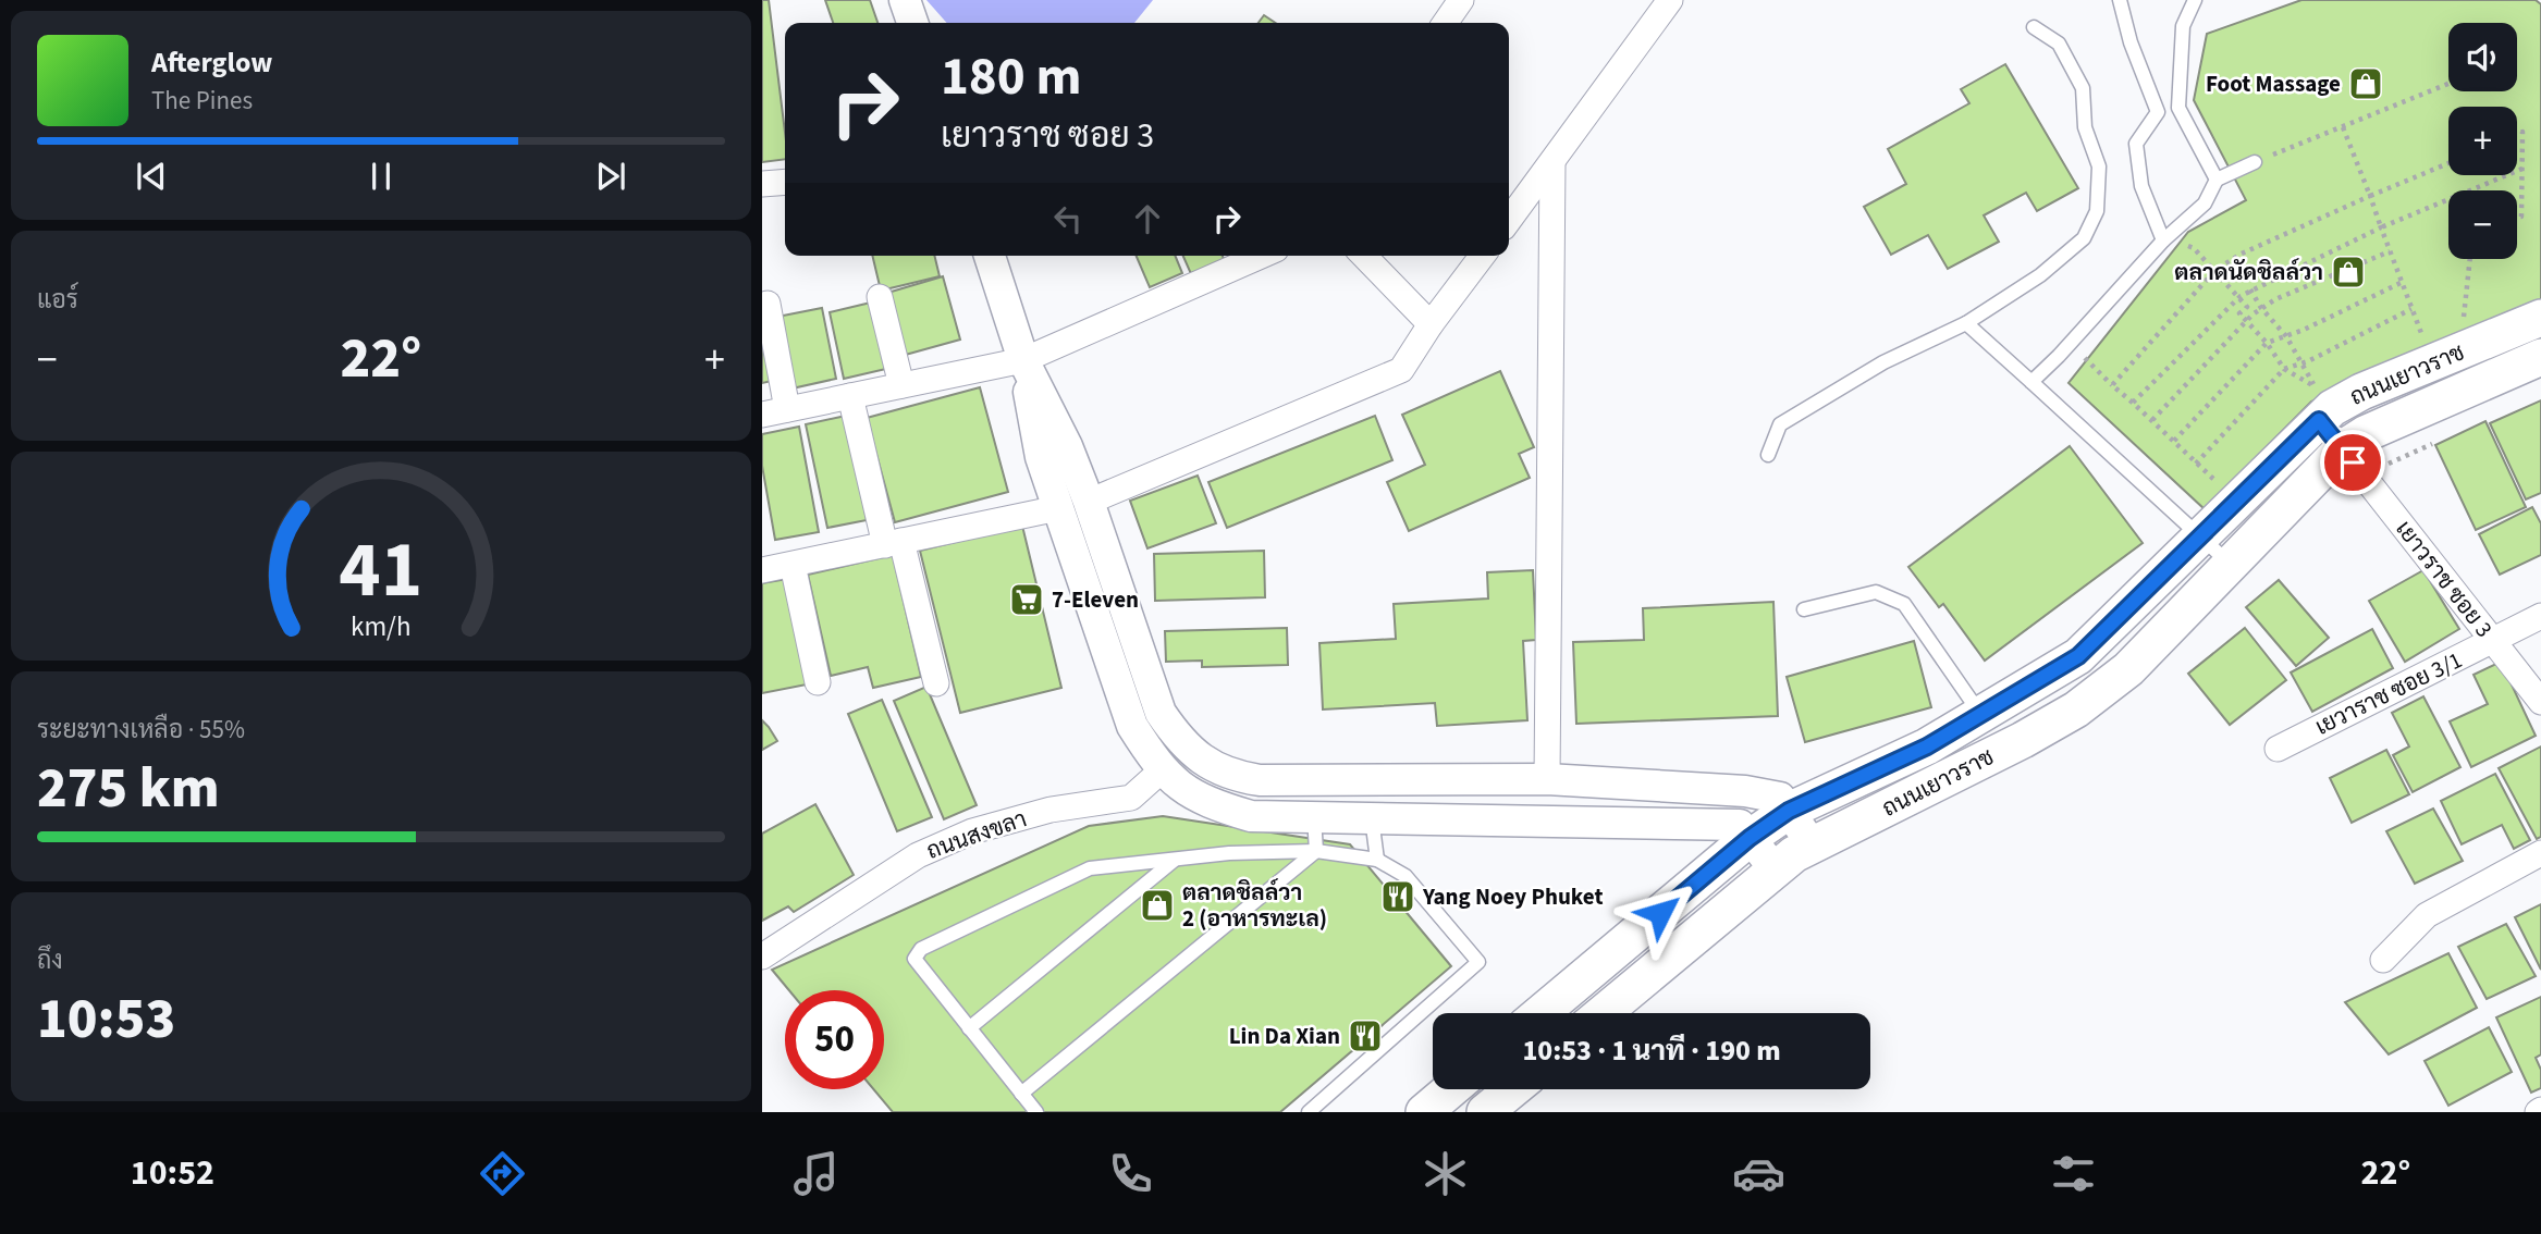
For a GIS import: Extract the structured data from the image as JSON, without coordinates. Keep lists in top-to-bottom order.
{
  "streets": {
    "main road": ["ถนนเยาวราช"],
    "street": ["เยาวราช ซอย 3", "เยวาราช ซอย 3/1", "ถนนสงขลา"]
  },
  "crossings": [
    ["ถนนเยาวราช", "เยาวราช ซอย 3"],
    ["เยาวราช ซอย 3", "เยวาราช ซอย 3/1"]
  ],
  "places": {
    "shop": ["Foot Massage", "ตลาดนัดชิลล์วา", "ตลาดชิลล์วา 2 (อาหารทะเล)"],
    "supermarket": ["7-Eleven"],
    "restaurant": ["Yang Noey Phuket", "Lin Da Xian"]
  },
  "page": {
    "map_buttons": ["+", "−"],
    "turn": ["180 m", "เยาวราช ซอย 3"],
    "song": ["Afterglow", "The Pines"],
    "tile": [
      "แอร์",
      ["ระยะทางเหลือ · 55%", "275 km"],
      ["ถึง", "10:53"]
    ],
    "heat": ["−", "22°", "+"],
    "limit": "50",
    "trip": "10:53 · 1 นาที · 190 m",
    "tabs": ["10:52", "22°"],
    "gauge": ["41", "km/h"]
  }
}
